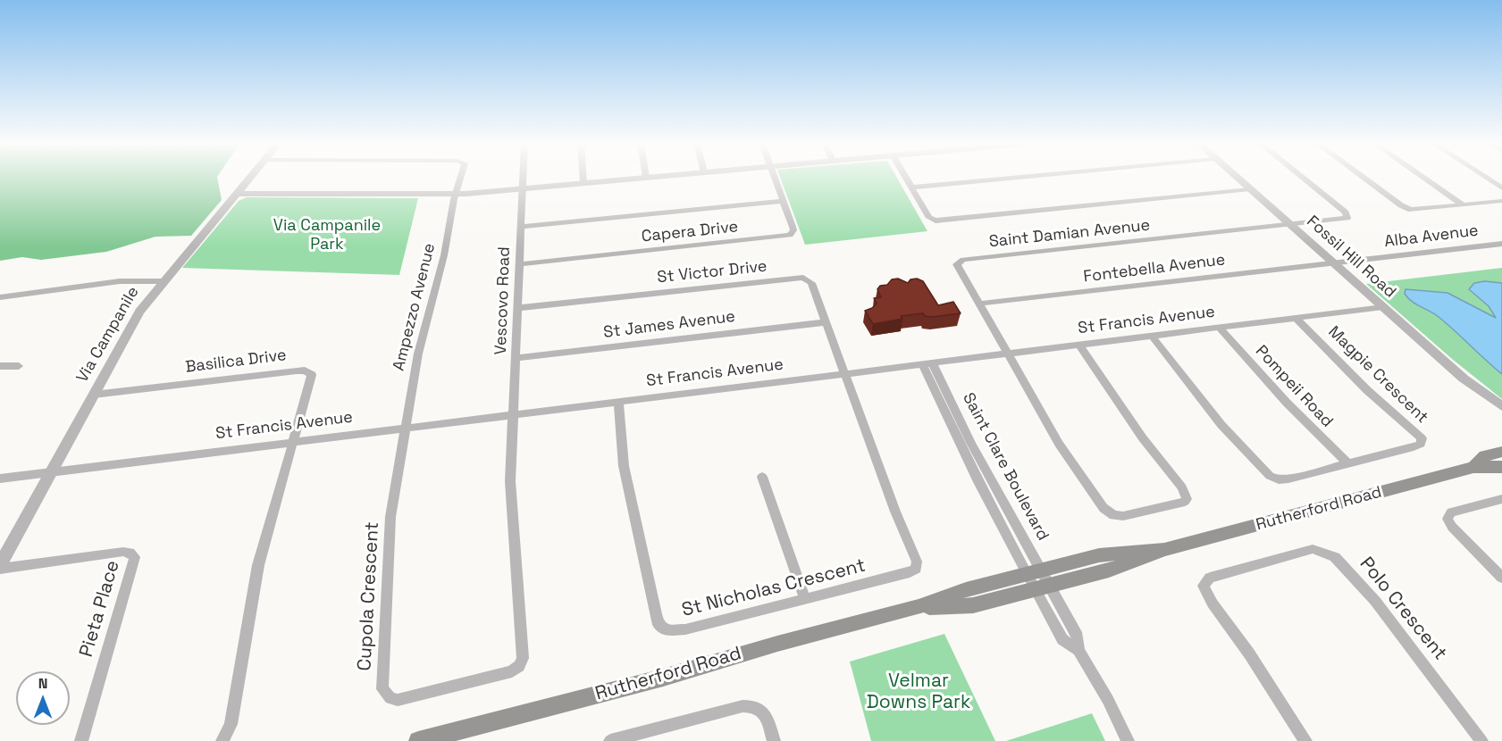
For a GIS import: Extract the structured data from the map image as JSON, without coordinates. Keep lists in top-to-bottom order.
{
  "streets": {
    "main road": ["Rutherford Road"],
    "street": [
      "Capera Drive",
      "Saint Damian Avenue",
      "Alba Avenue",
      "Fossil Hill Road",
      "Fontebella Avenue",
      "St Victor Drive",
      "Vescovo Road",
      "Ampezzo Avenue",
      "St Francis Avenue",
      "St James Avenue",
      "Via Campanile",
      "Basilica Drive",
      "Magpie Crescent",
      "Pompeii Road",
      "Saint Clare Boulevard",
      "St Nicholas Crescent",
      "Cupola Crescent",
      "Pieta Place",
      "Polo Crescent"
    ]
  },
  "crossings": [
    ["Capera Drive", "Vescovo Road"],
    ["Saint Damian Avenue", "Fossil Hill Road"],
    ["Saint Damian Avenue", "Fontebella Avenue"],
    ["Saint Damian Avenue", "St Francis Avenue"],
    ["Alba Avenue", "Fossil Hill Road"],
    ["Alba Avenue", "Fontebella Avenue"],
    ["Fossil Hill Road", "Fontebella Avenue"],
    ["Fossil Hill Road", "St Francis Avenue"],
    ["St Victor Drive", "Vescovo Road"],
    ["St Victor Drive", "St Francis Avenue"],
    ["St Victor Drive", "St James Avenue"],
    ["St Victor Drive", "St Nicholas Crescent"],
    ["Vescovo Road", "St Francis Avenue"],
    ["Vescovo Road", "St James Avenue"],
    ["Vescovo Road", "Cupola Crescent"],
    ["Ampezzo Avenue", "St Francis Avenue"],
    ["Ampezzo Avenue", "Cupola Crescent"],
    ["St Francis Avenue", "Via Campanile"],
    ["St Francis Avenue", "Basilica Drive"],
    ["St Francis Avenue", "Magpie Crescent"],
    ["St Francis Avenue", "Pompeii Road"],
    ["St Francis Avenue", "Saint Clare Boulevard"],
    ["St Francis Avenue", "St Nicholas Crescent"],
    ["St Francis Avenue", "Cupola Crescent"],
    ["Via Campanile", "Basilica Drive"],
    ["Via Campanile", "Pieta Place"],
    ["Magpie Crescent", "Pompeii Road"],
    ["Saint Clare Boulevard", "Rutherford Road"]
  ],
  "parks": ["Via Campanile Park", "Velmar Downs Park"],
  "north": "top"
}
